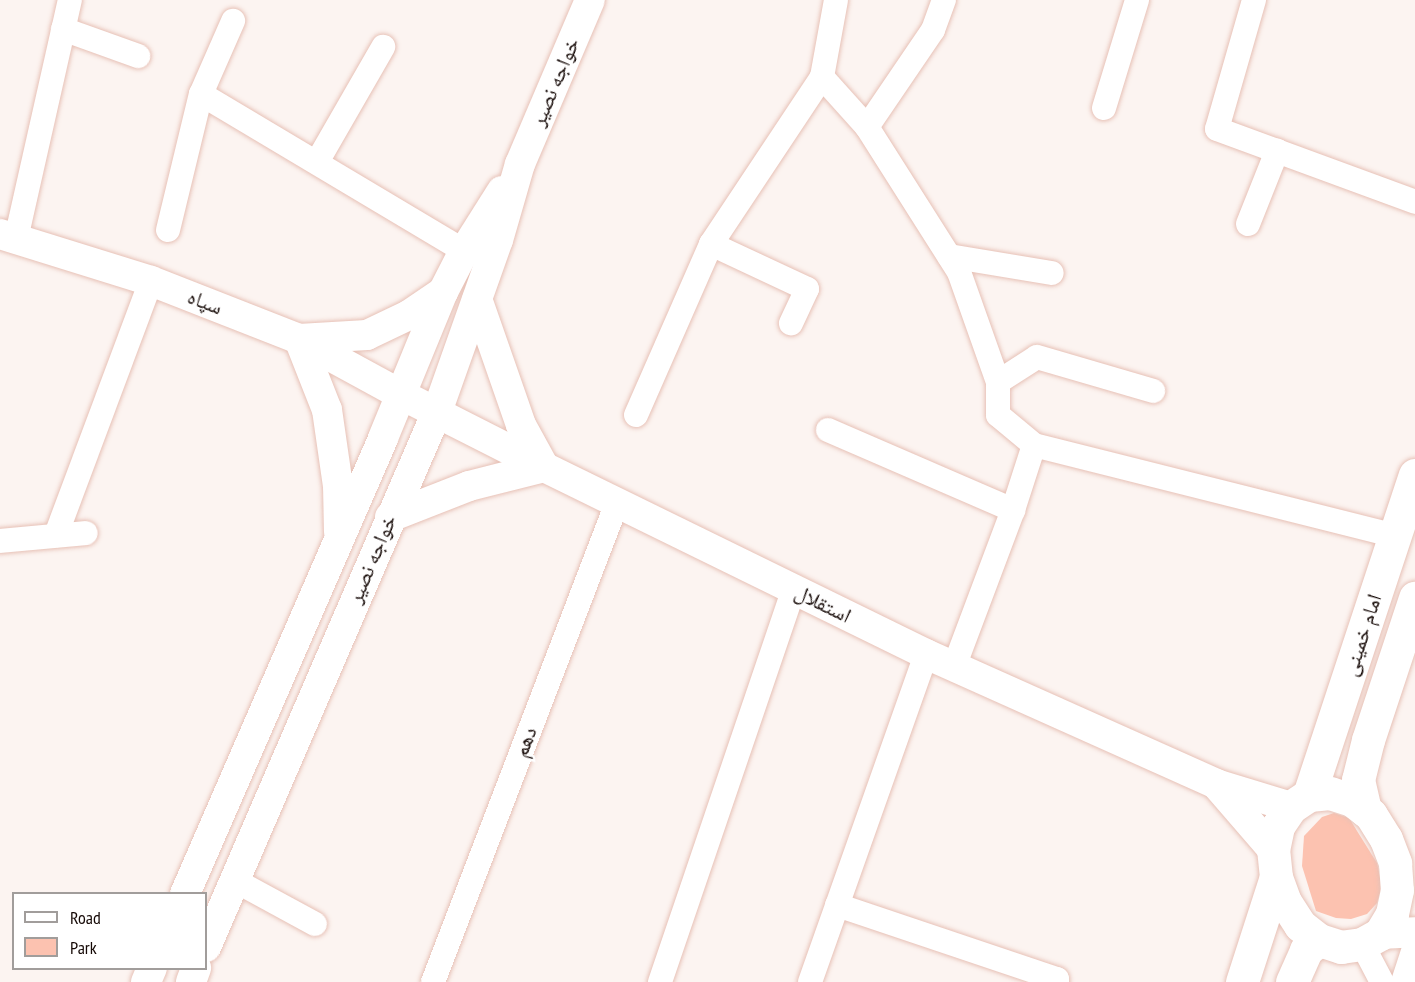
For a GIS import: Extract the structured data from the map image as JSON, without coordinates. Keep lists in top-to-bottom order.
{
  "streets": {
    "main road": ["امام خمینی"],
    "street": [
      "خواجه نصیر",
      "سپاه",
      "استقلال",
      "دهم"
    ]
  },
  "crossings": [
    ["خواجه نصیر", "سپاه"],
    ["خواجه نصیر", "استقلال"],
    ["سپاه", "استقلال"],
    ["استقلال", "امام خمینی"],
    ["استقلال", "دهم"]
  ],
  "legend": ["Road", "Park"]
}
